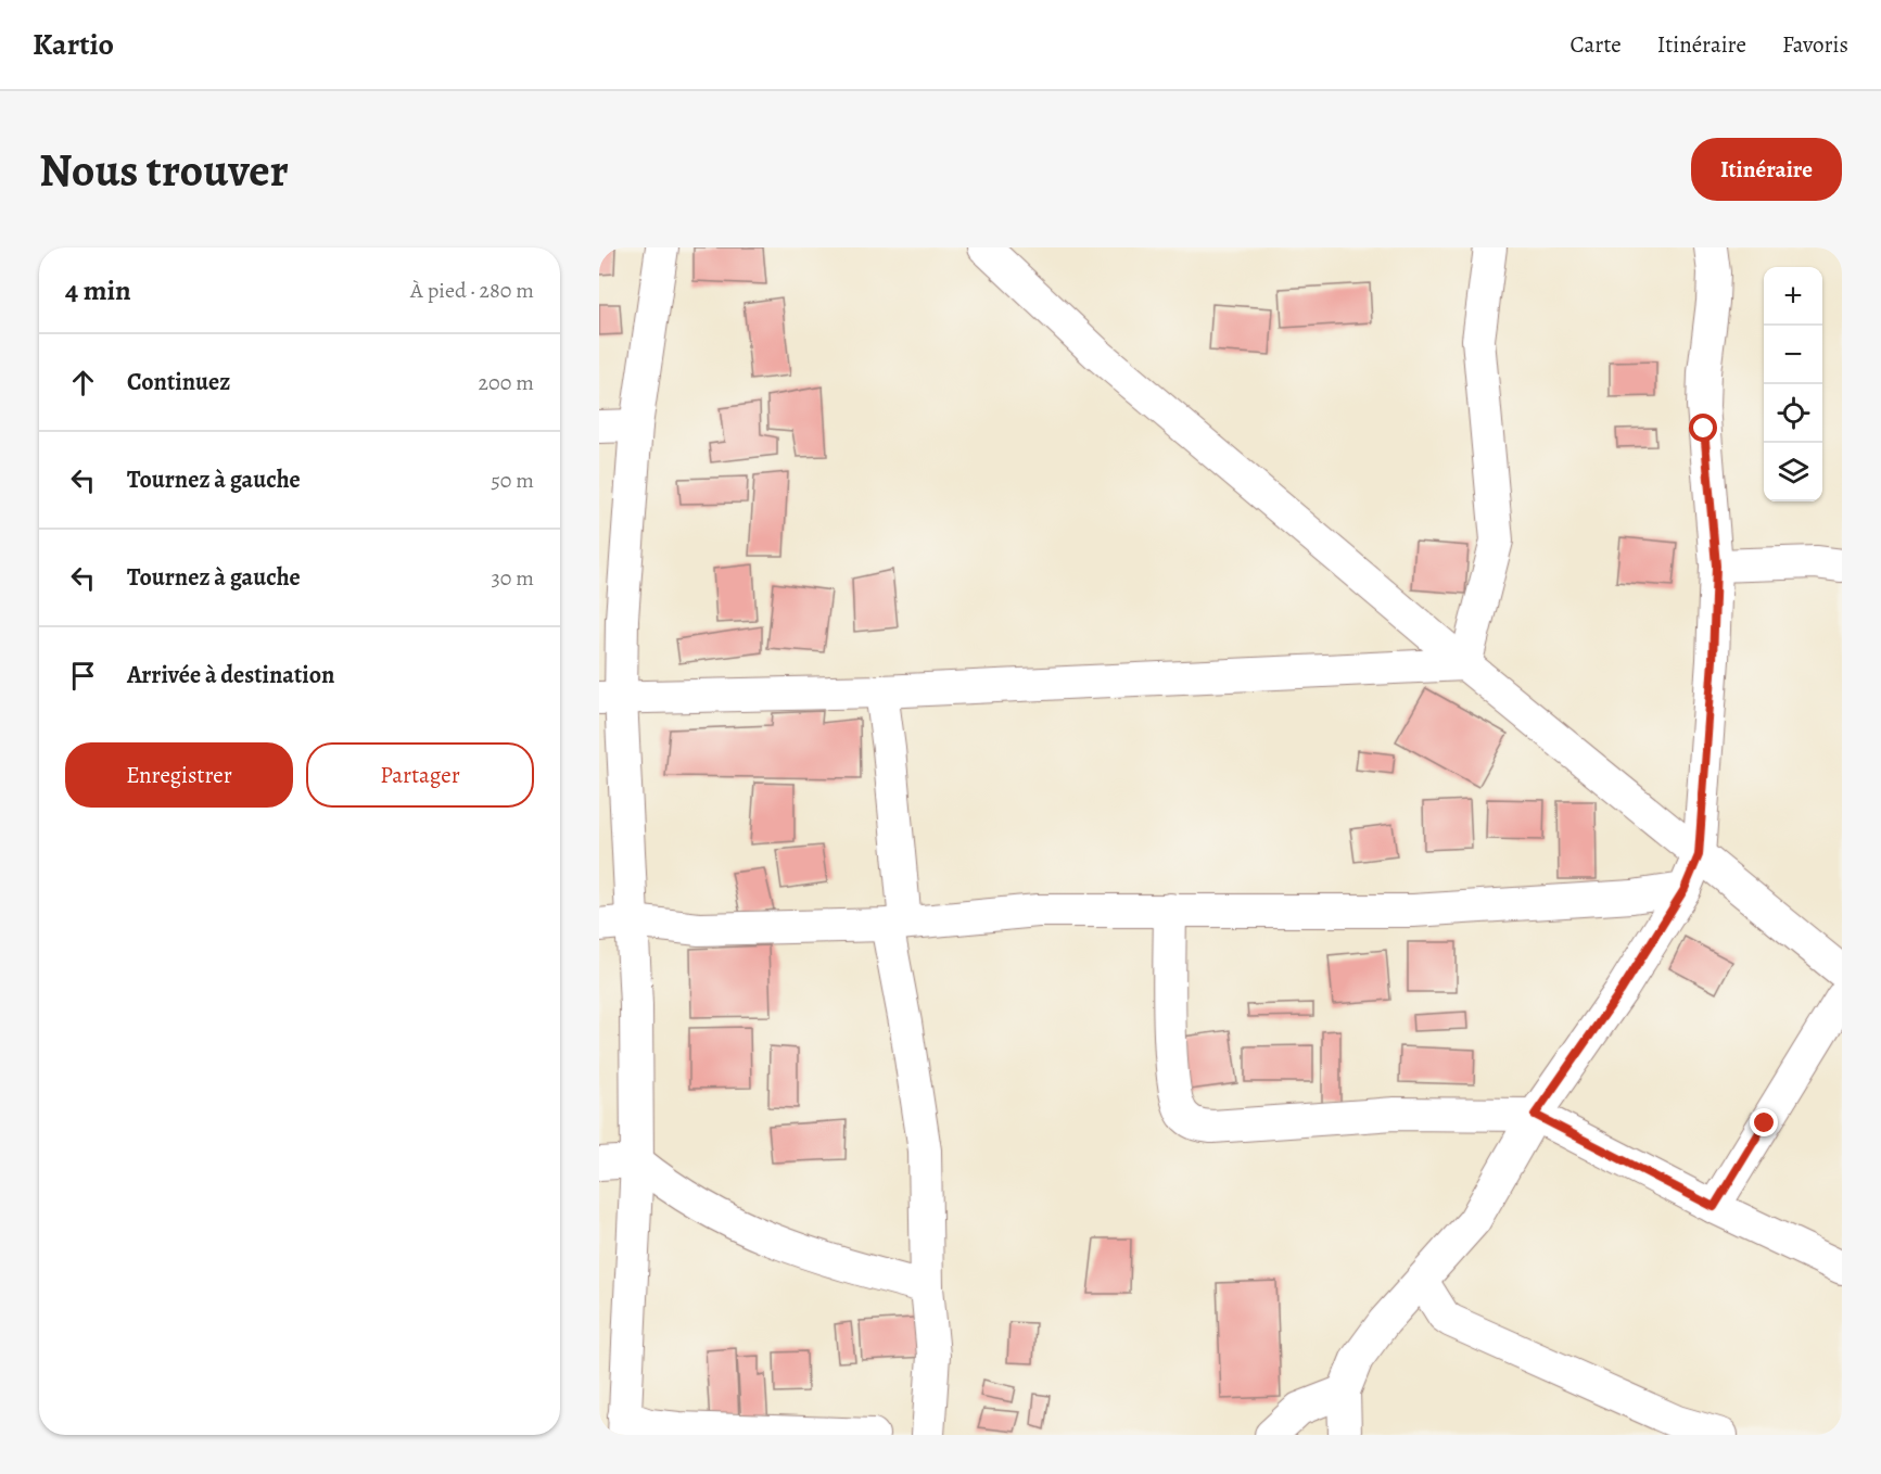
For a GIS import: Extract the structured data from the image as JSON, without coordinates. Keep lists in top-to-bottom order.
{
  "page": {
    "header": "Kartio",
    "nav": ["Carte", "Itinéraire", "Favoris"],
    "buttons": [
      "Itinéraire",
      ["Enregistrer", "Partager"]
    ],
    "title": "Nous trouver",
    "heading": ["4 min", "À pied · 280 m"],
    "map_buttons": ["+", "−"],
    "list": [
      ["Continuez", "200 m"],
      ["Tournez à gauche", "50 m"],
      ["Tournez à gauche", "30 m"],
      "Arrivée à destination"
    ]
  }
}
